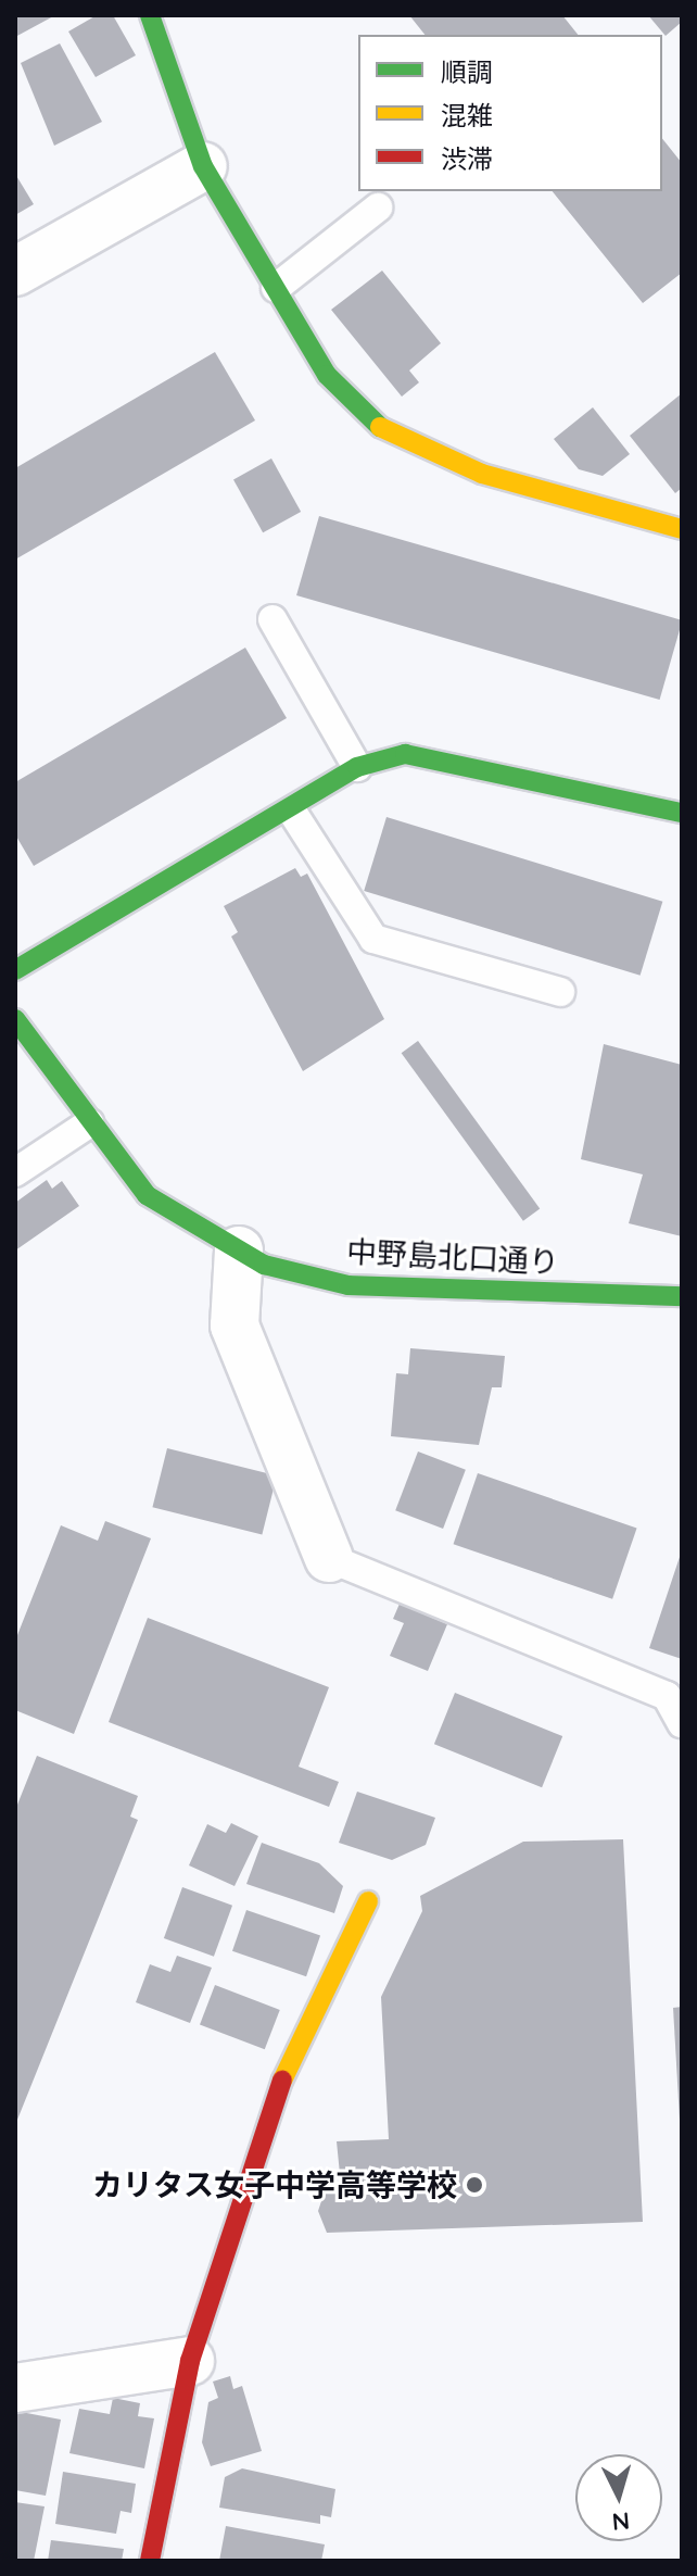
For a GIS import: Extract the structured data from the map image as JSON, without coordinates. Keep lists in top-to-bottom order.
{
  "streets": {
    "street": ["中野島北口通り"]
  },
  "places": ["カリタス女子中学高等学校"],
  "legend": ["順調", "混雑", "渋滞"],
  "north": "bottom"
}
